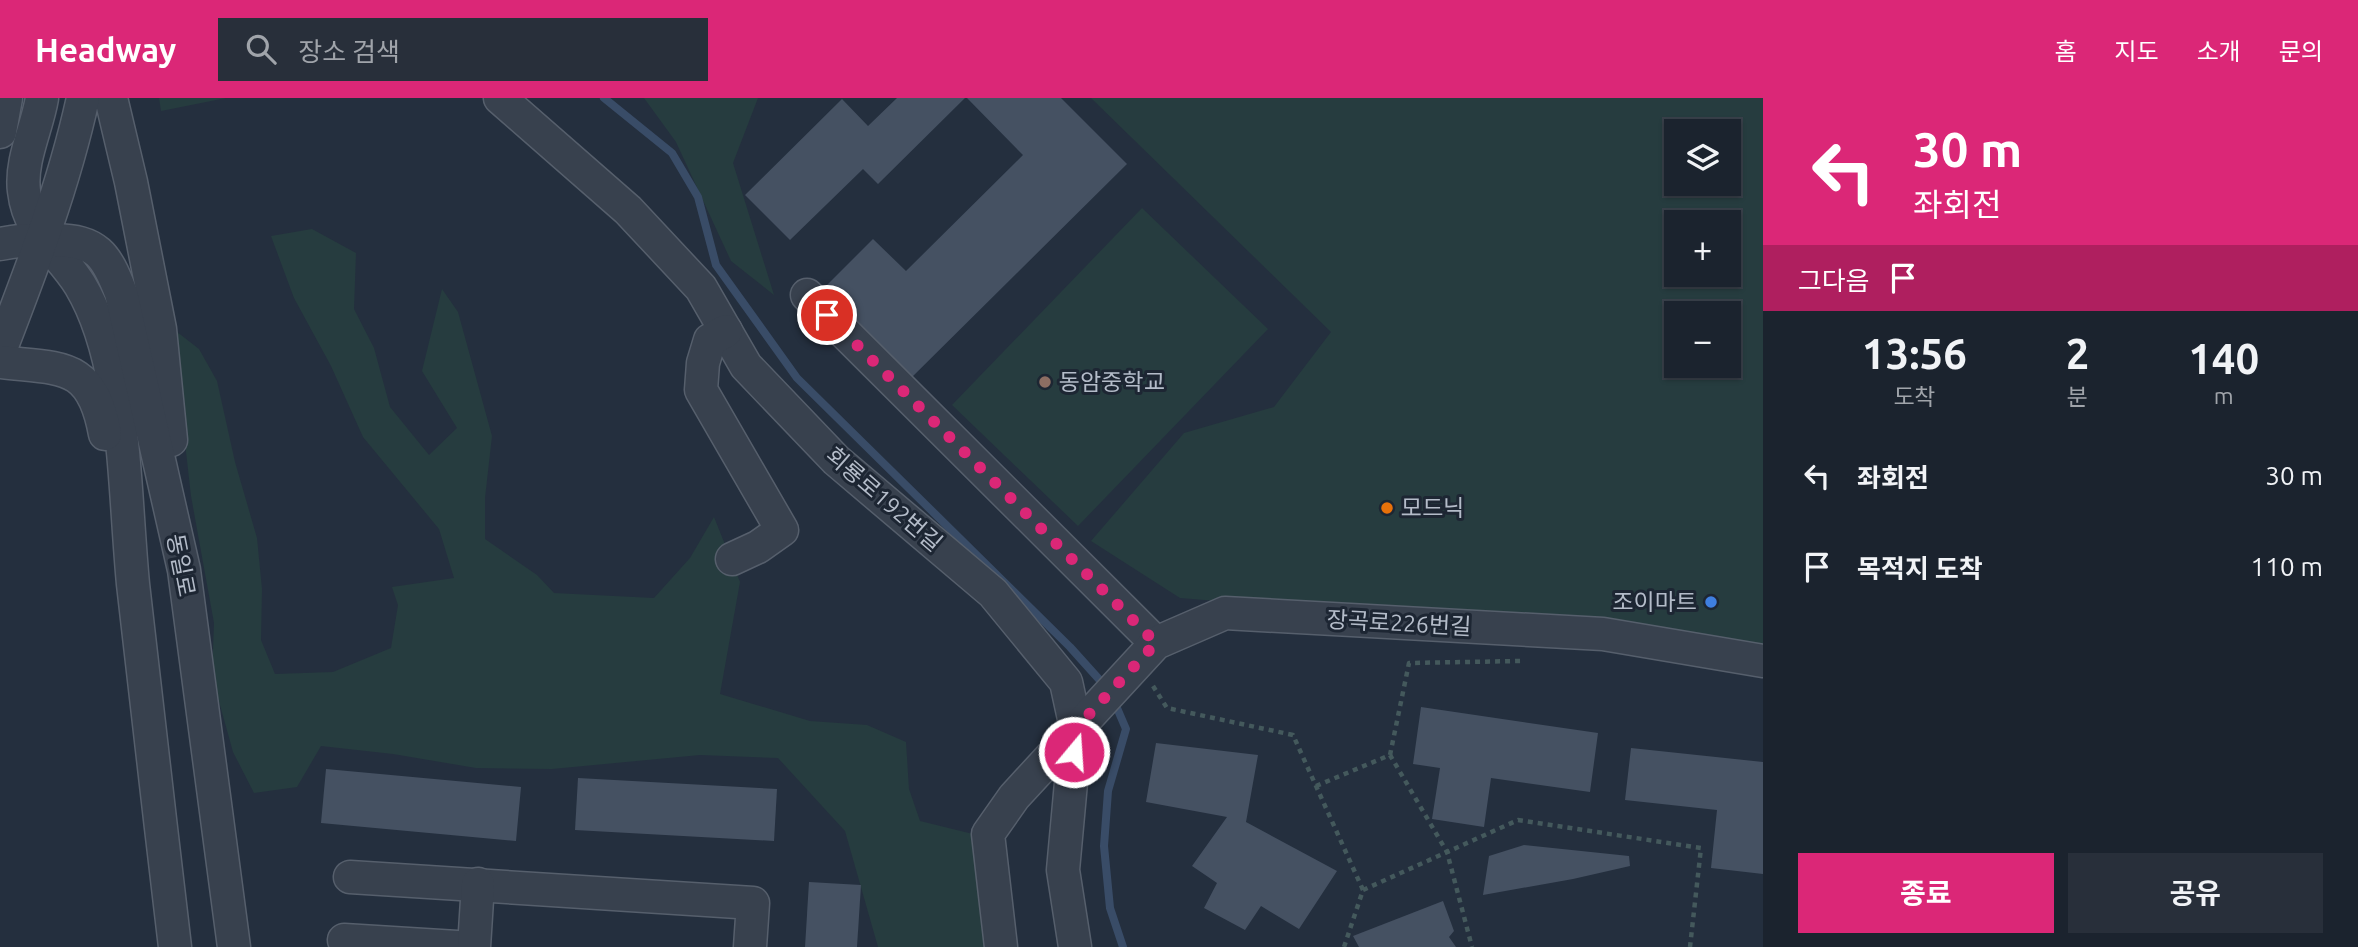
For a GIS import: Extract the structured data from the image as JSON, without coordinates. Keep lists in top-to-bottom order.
{
  "streets": {
    "street": ["회룡로192번길", "동일로", "장곡로226번길"]
  },
  "crossings": [
    ["회룡로192번길", "장곡로226번길"]
  ],
  "places": ["동암중학교", "모드닉", "조이마트"],
  "page": {
    "header": "Headway",
    "search": "장소 검색",
    "nav": [
      "홈",
      "지도",
      "소개",
      "문의"
    ],
    "turn": ["30 m", "좌회전"],
    "map_buttons": ["+", "−"],
    "then": "그다음",
    "eta": [
      "13:56",
      "도착",
      "2",
      "분",
      "140",
      "m"
    ],
    "list": [
      {
        "name": "좌회전",
        "value": "30 m"
      },
      {
        "name": "목적지 도착",
        "value": "110 m"
      }
    ],
    "buttons": ["종료", "공유"]
  }
}
